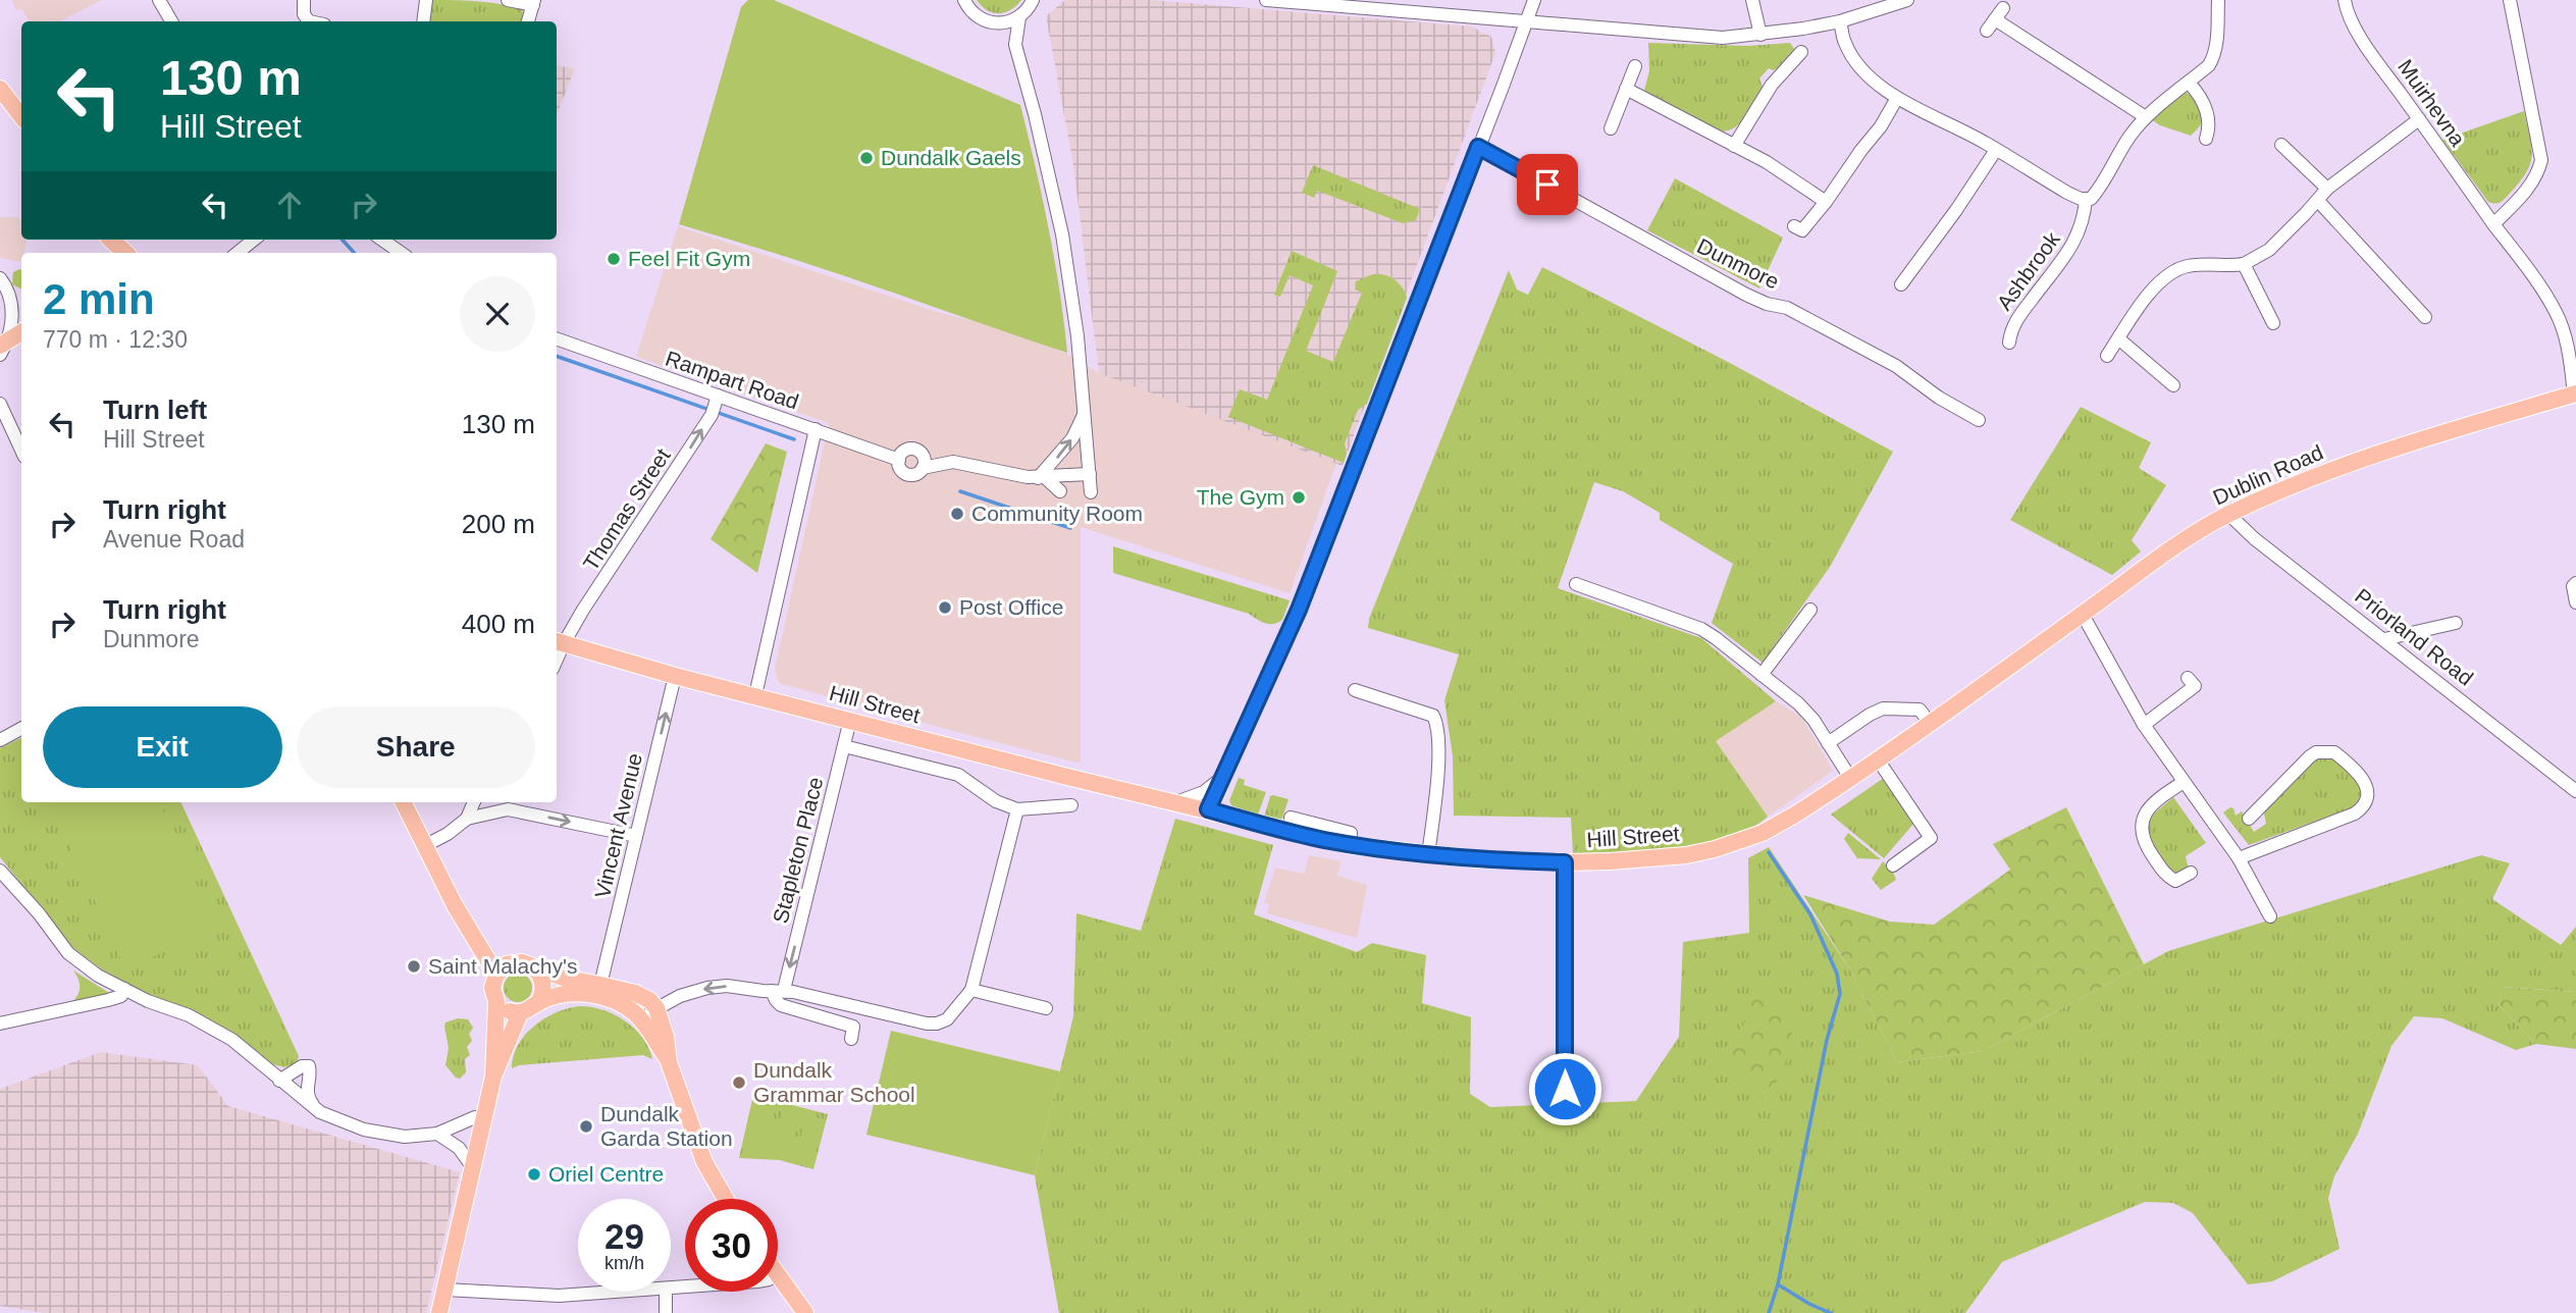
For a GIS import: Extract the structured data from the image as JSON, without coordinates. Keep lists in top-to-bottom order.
{
  "streets": {
    "main road": ["Dublin Road", "Hill Street"],
    "street": [
      "Muirhevna",
      "Dunmore",
      "Ashbrook",
      "Rampart Road",
      "Thomas Street",
      "Priorland Road",
      "Vincent Avenue",
      "Stapleton Place"
    ]
  },
  "crossings": [
    ["Muirhevna", "Dublin Road"],
    ["Rampart Road", "Thomas Street"],
    ["Dublin Road", "Priorland Road"],
    ["Dublin Road", "Hill Street"],
    ["Thomas Street", "Hill Street"],
    ["Hill Street", "Vincent Avenue"],
    ["Hill Street", "Stapleton Place"]
  ],
  "one_way": ["Thomas Street", "Vincent Avenue", "Stapleton Place"],
  "places": [
    "Dundalk Gaels",
    "Feel Fit Gym",
    "The Gym",
    "Community Room",
    "Post Office",
    "Saint Malachy's",
    "Dundalk Grammar School",
    "Dundalk Garda Station",
    "Oriel Centre"
  ],
  "page": {
    "turn": ["130 m", "Hill Street"],
    "heading": ["2 min", "770 m · 12:30"],
    "list": [
      {
        "name": "Turn left",
        "note": "Hill Street",
        "value": "130 m"
      },
      {
        "name": "Turn right",
        "note": "Avenue Road",
        "value": "200 m"
      },
      {
        "name": "Turn right",
        "note": "Dunmore",
        "value": "400 m"
      }
    ],
    "buttons": ["Exit", "Share"],
    "speed": "29 km/h",
    "limit": "30"
  }
}
